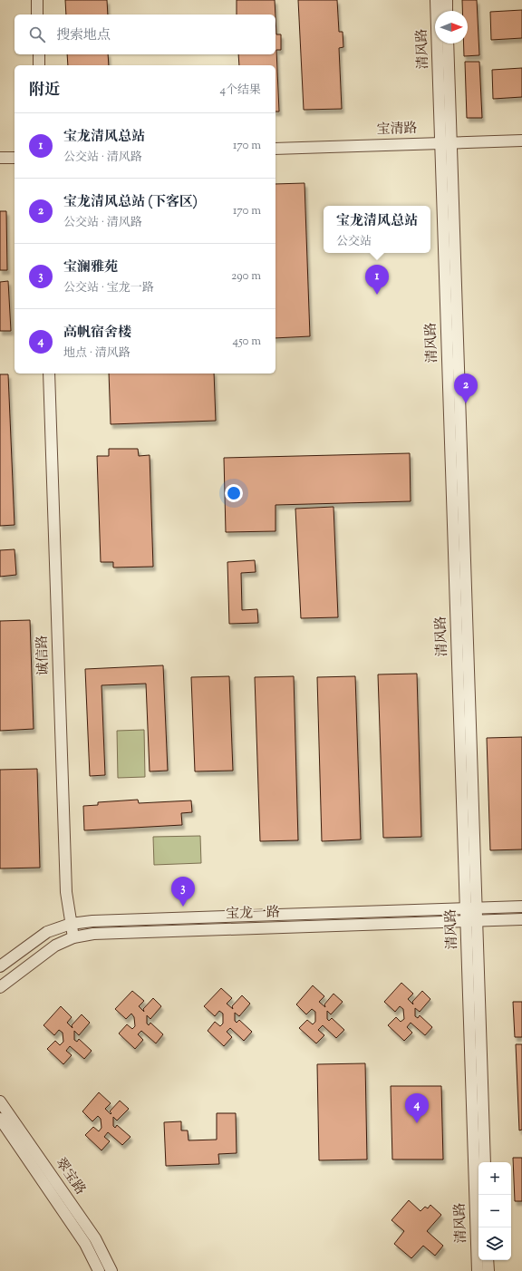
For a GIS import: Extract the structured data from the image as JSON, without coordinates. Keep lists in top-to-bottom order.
{
  "streets": {
    "street": [
      "清风路",
      "宝清路",
      "诚信路",
      "宝龙一路",
      "翠宝路"
    ]
  },
  "crossings": [
    ["清风路", "宝清路"],
    ["清风路", "宝龙一路"],
    ["诚信路", "宝龙一路"]
  ],
  "north": "right",
  "page": {
    "search": "搜索地点",
    "heading": ["附近", "4个结果"],
    "list": [
      {
        "mark": "1",
        "name": "宝龙清风总站",
        "note": "公交站 · 清风路",
        "value": "170 m"
      },
      {
        "mark": "2",
        "name": "宝龙清风总站 (下客区)",
        "note": "公交站 · 清风路",
        "value": "170 m"
      },
      {
        "mark": "3",
        "name": "宝澜雅苑",
        "note": "公交站 · 宝龙一路",
        "value": "290 m"
      },
      {
        "mark": "4",
        "name": "高帆宿舍楼",
        "note": "地点 · 清风路",
        "value": "450 m"
      }
    ],
    "popup": ["宝龙清风总站", "公交站"],
    "pins": [
      "1",
      "2",
      "3",
      "4"
    ],
    "map_buttons": ["+", "−"]
  }
}
